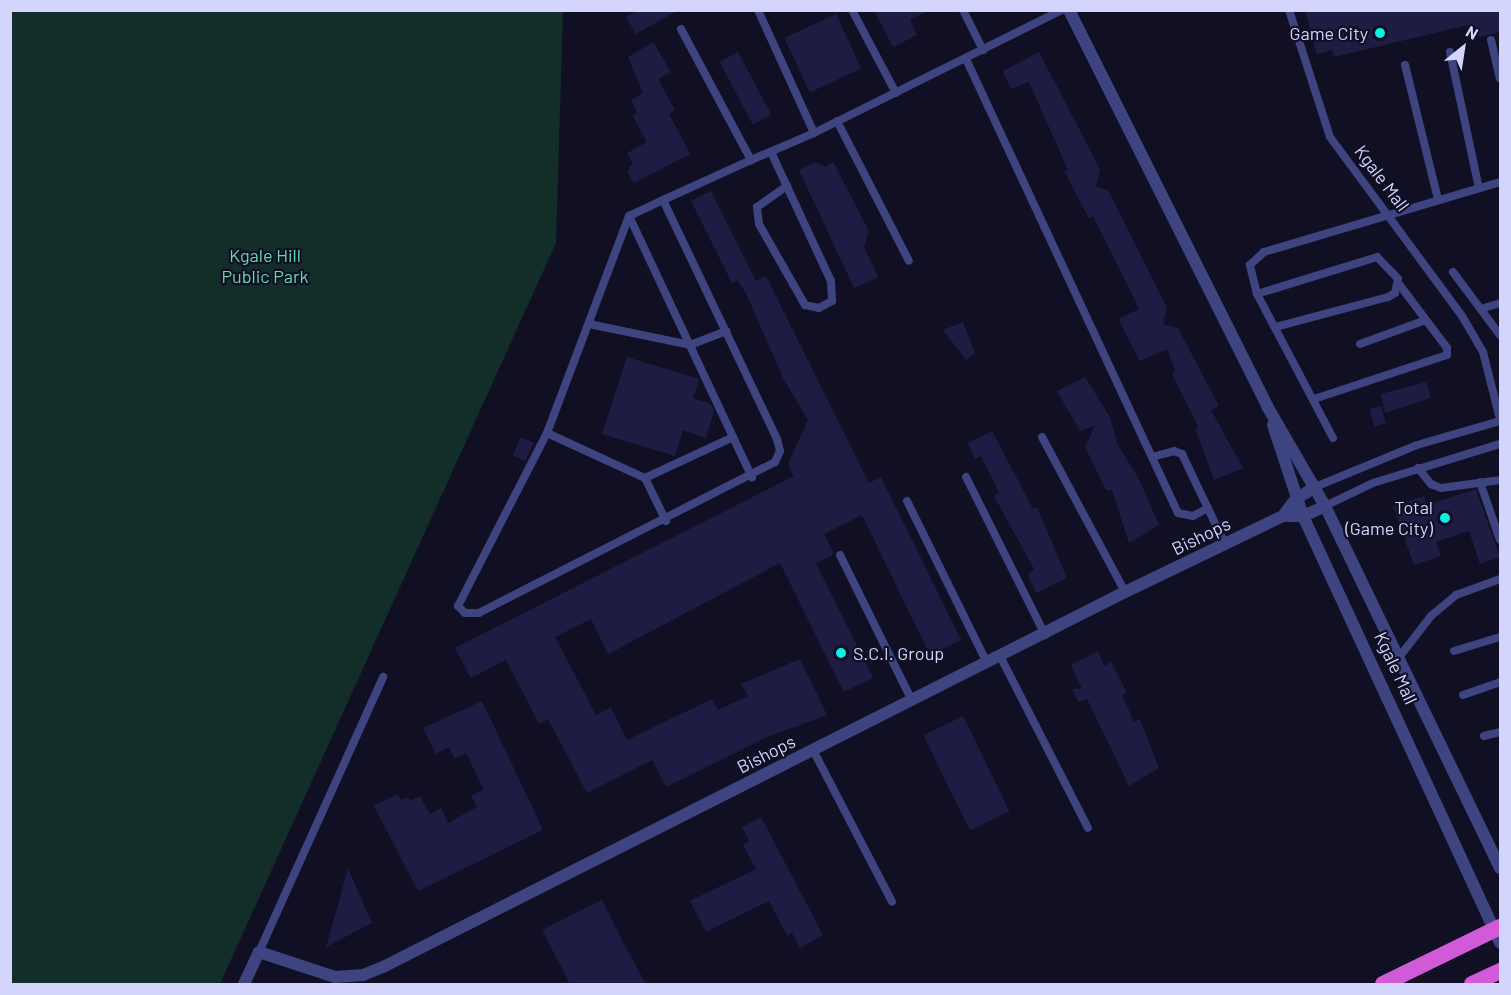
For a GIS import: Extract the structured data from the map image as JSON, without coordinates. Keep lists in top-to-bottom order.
{
  "streets": {
    "street": ["Kgale Mall", "Bishops"]
  },
  "crossings": [
    ["Kgale Mall", "Bishops"]
  ],
  "parks": ["Kgale Hill Public Park"],
  "places": ["Game City", "Total (Game City)", "S.C.I. Group"],
  "north": "top right"
}
